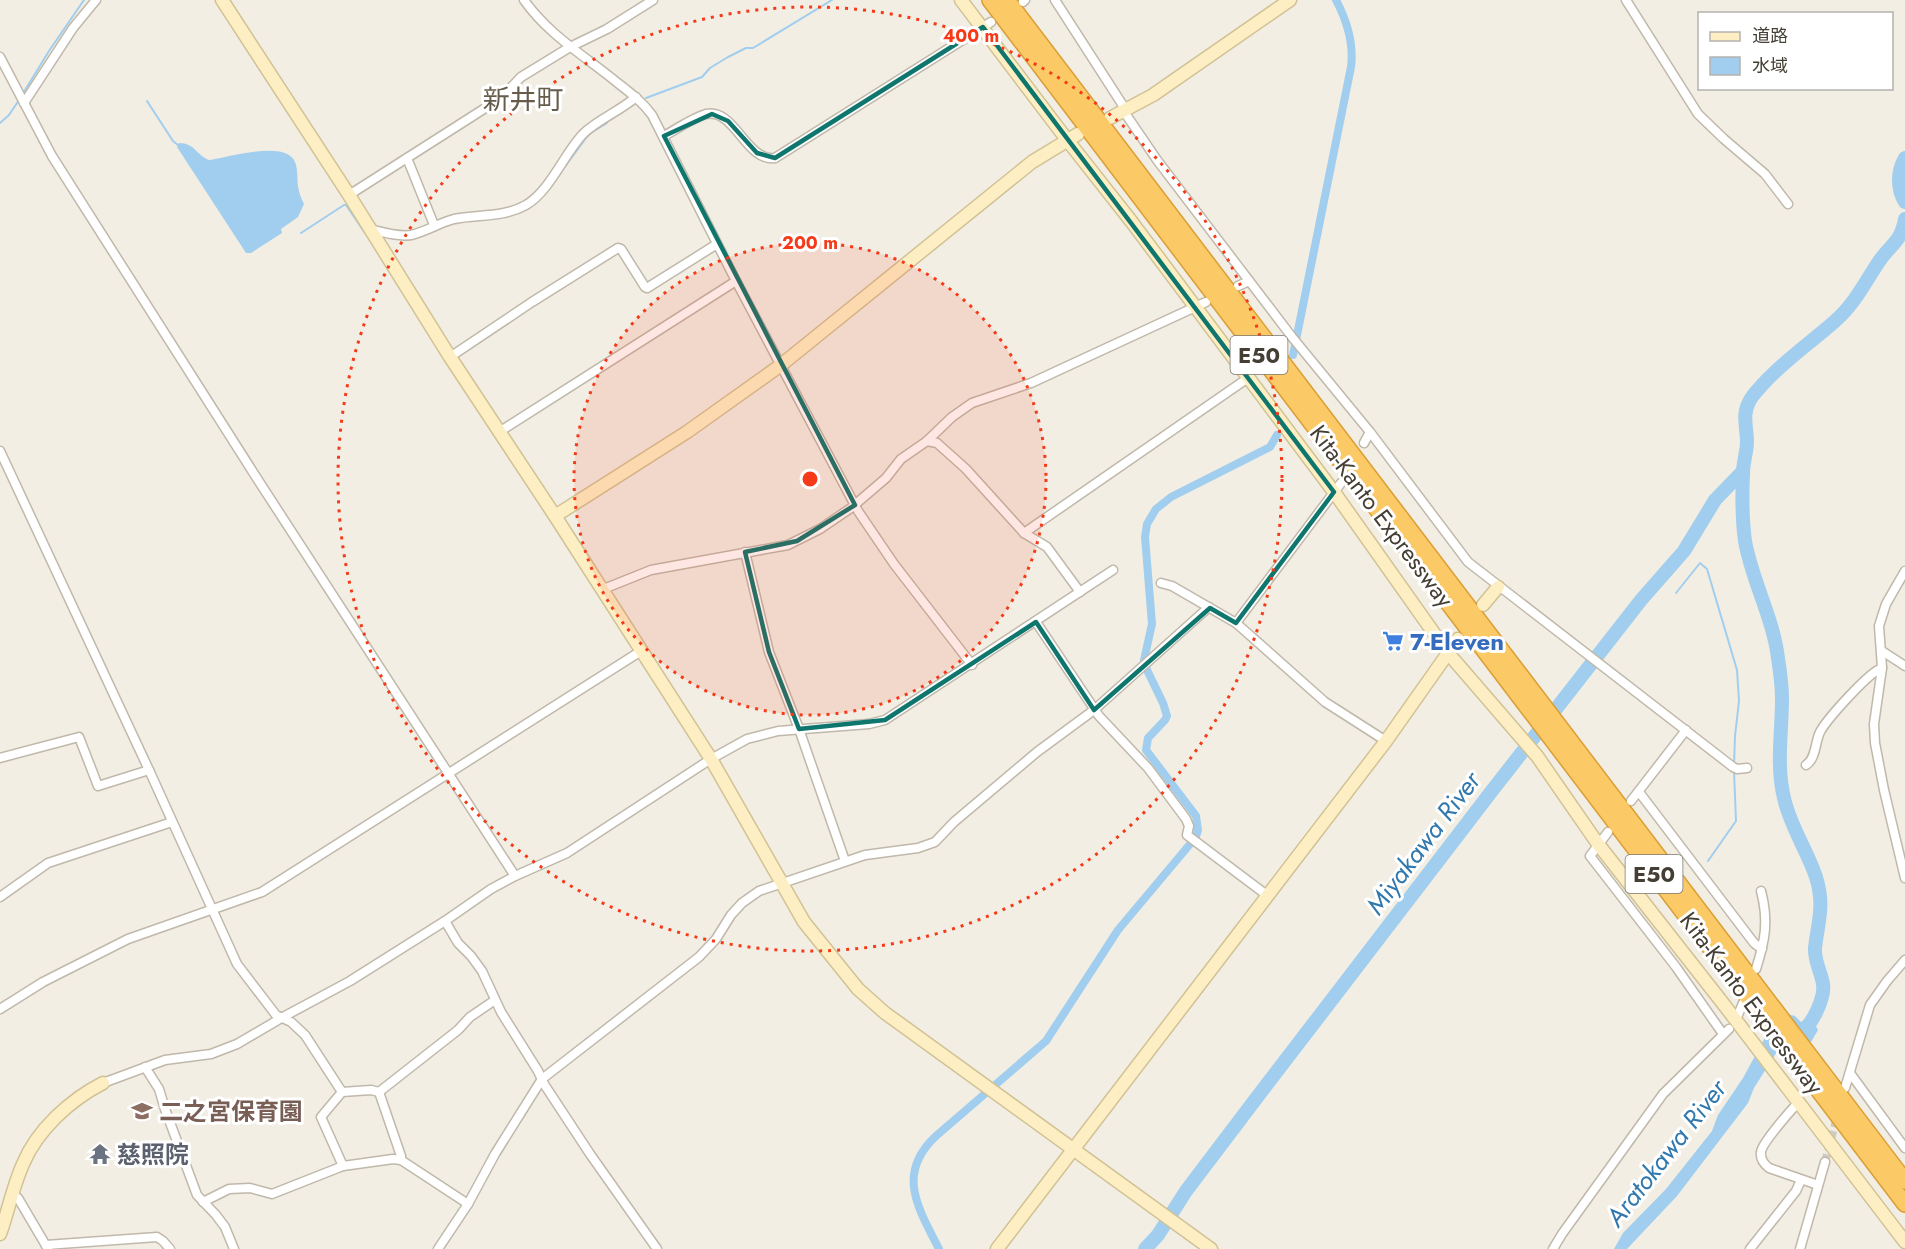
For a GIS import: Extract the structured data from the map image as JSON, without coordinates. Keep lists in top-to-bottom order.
{
  "streets": {
    "highway": ["E50", "Kita-Kanto Expressway"]
  },
  "districts": ["新井町"],
  "water": ["Miyakawa River", "Aratokawa River"],
  "places": {
    "supermarket": ["7-Eleven"],
    "school or university": ["二之宮保育園"],
    "temple": ["慈照院"]
  },
  "legend": ["道路", "水域"],
  "rings": ["400 m", "200 m"]
}
